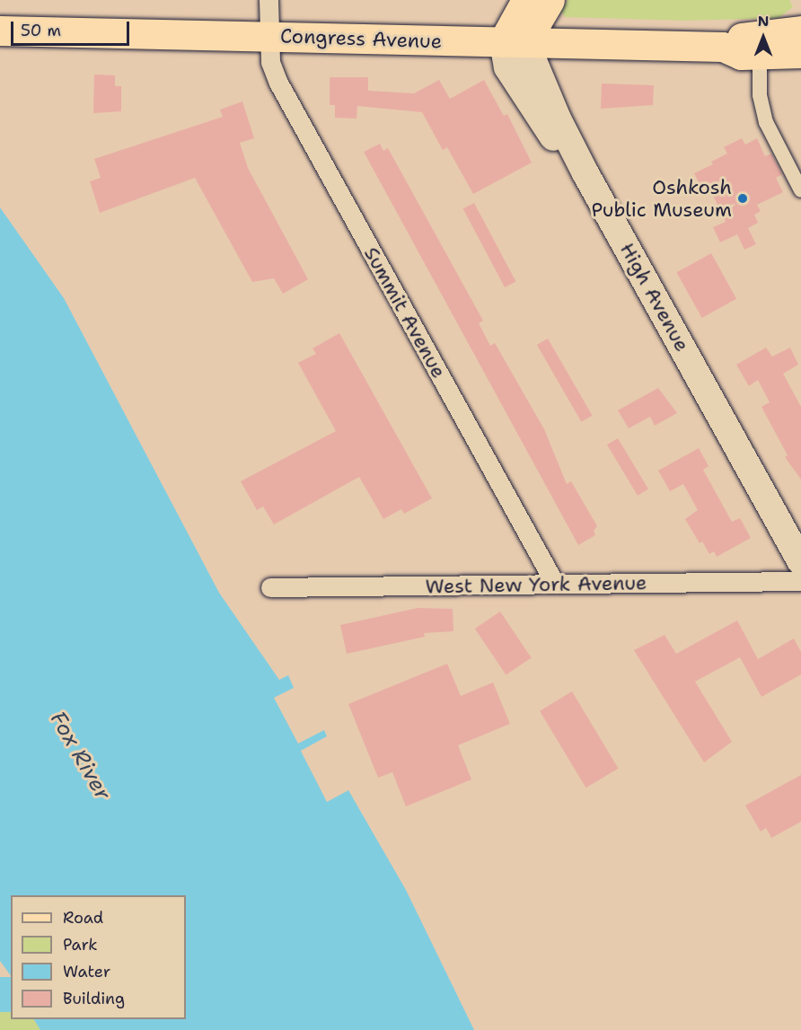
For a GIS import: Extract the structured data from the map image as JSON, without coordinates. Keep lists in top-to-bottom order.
{
  "streets": {
    "main road": ["Congress Avenue", "High Avenue"],
    "street": ["Summit Avenue", "West New York Avenue"]
  },
  "crossings": [
    ["Congress Avenue", "High Avenue"],
    ["Congress Avenue", "Summit Avenue"],
    ["Summit Avenue", "West New York Avenue"]
  ],
  "water": ["Fox River"],
  "places": ["Oshkosh Public Museum"],
  "legend": [
    "Road",
    "Park",
    "Water",
    "Building"
  ],
  "scale_bar": "50 m",
  "north": "top"
}
